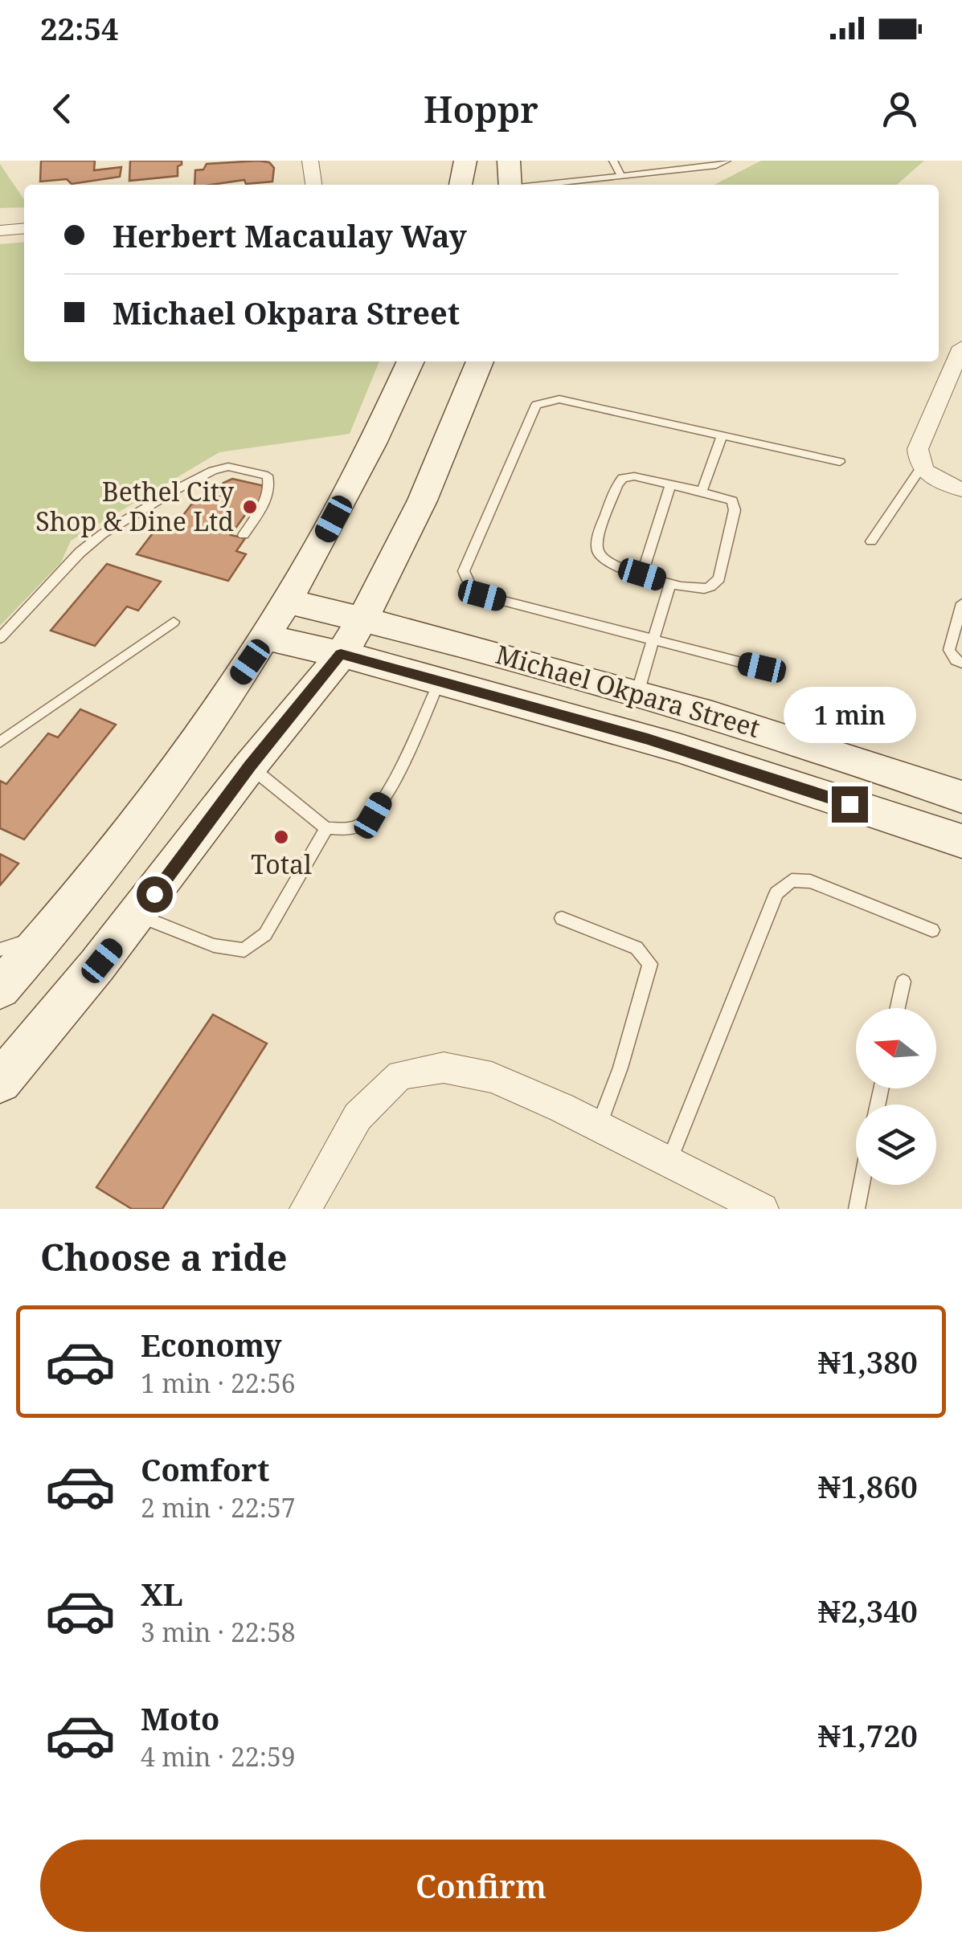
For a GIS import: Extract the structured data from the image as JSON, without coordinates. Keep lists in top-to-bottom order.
{
  "streets": {
    "main road": ["Michael Okpara Street"]
  },
  "places": ["Bethel City Shop & Dine Ltd", "Total"],
  "north": "left",
  "page": {
    "status": "22:54",
    "header": "Hoppr",
    "banner": ["Herbert Macaulay Way", "Michael Okpara Street"],
    "bubble": "1 min",
    "heading": "Choose a ride",
    "list": [
      {
        "name": "Economy",
        "note": "1 min · 22:56",
        "value": "₦1,380"
      },
      {
        "name": "Comfort",
        "note": "2 min · 22:57",
        "value": "₦1,860"
      },
      {
        "name": "XL",
        "note": "3 min · 22:58",
        "value": "₦2,340"
      },
      {
        "name": "Moto",
        "note": "4 min · 22:59",
        "value": "₦1,720"
      }
    ],
    "buttons": "Confirm"
  }
}
